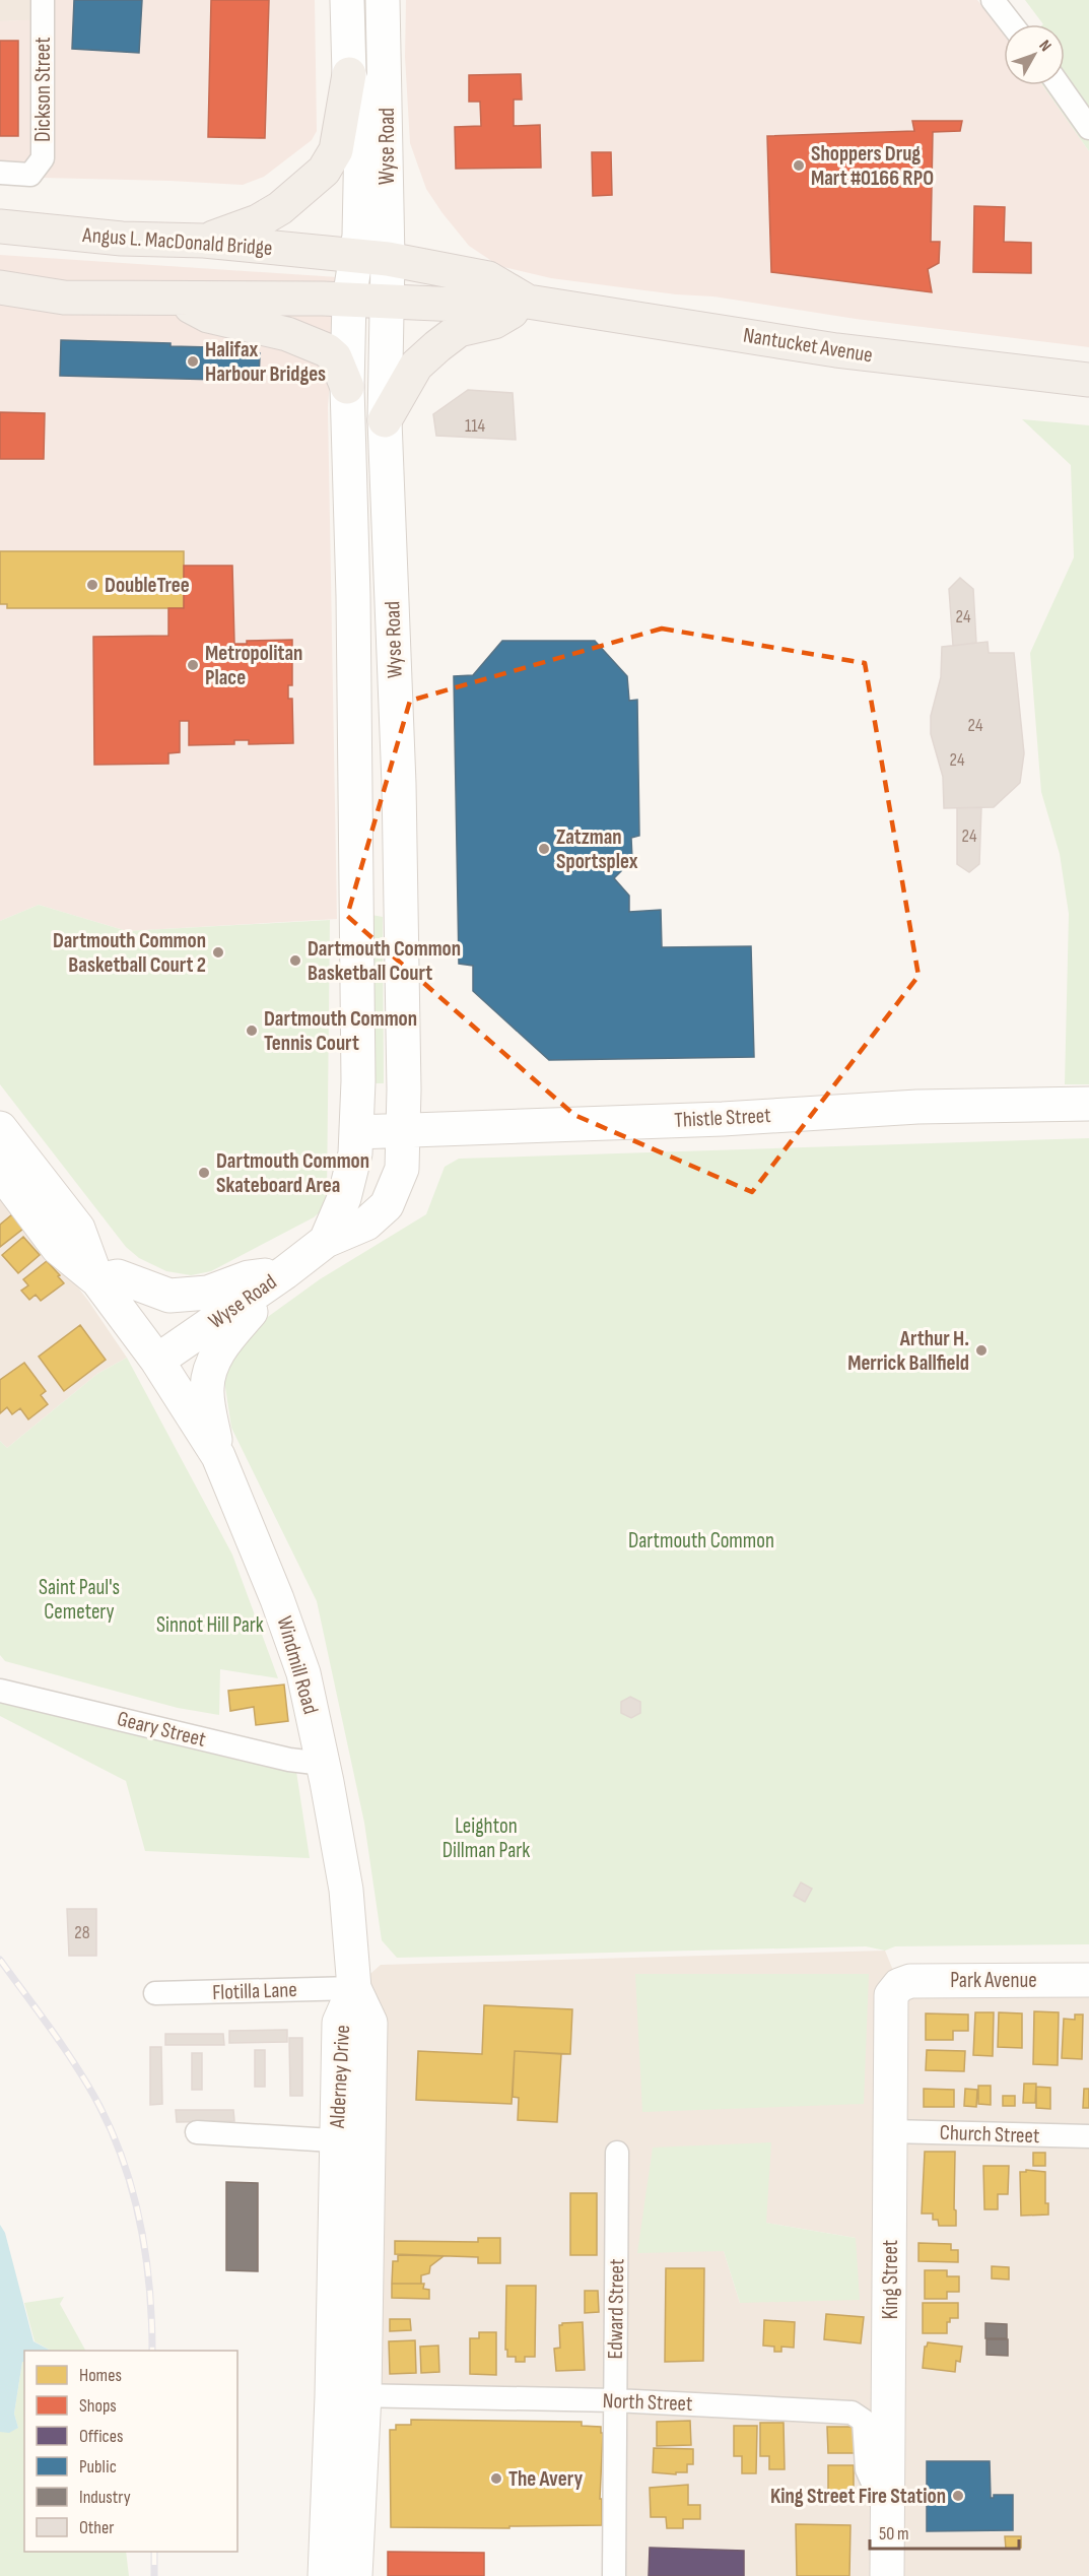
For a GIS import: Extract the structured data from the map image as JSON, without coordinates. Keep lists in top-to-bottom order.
{
  "streets": {
    "main road": [
      "Wyse Road",
      "Angus L. MacDonald Bridge",
      "Nantucket Avenue",
      "Thistle Street",
      "Windmill Road",
      "Park Avenue",
      "Alderney Drive",
      "King Street"
    ],
    "street": [
      "Dickson Street",
      "Geary Street",
      "Flotilla Lane",
      "Church Street",
      "Edward Street",
      "North Street"
    ]
  },
  "crossings": [
    ["Wyse Road", "Angus L. MacDonald Bridge"],
    ["Wyse Road", "Nantucket Avenue"],
    ["Wyse Road", "Thistle Street"],
    ["Wyse Road", "Windmill Road"],
    ["Angus L. MacDonald Bridge", "Nantucket Avenue"],
    ["Windmill Road", "Geary Street"],
    ["Windmill Road", "Flotilla Lane"],
    ["Windmill Road", "Alderney Drive"],
    ["Park Avenue", "King Street"],
    ["Flotilla Lane", "Alderney Drive"],
    ["Alderney Drive", "North Street"],
    ["Church Street", "King Street"],
    ["King Street", "North Street"],
    ["Edward Street", "North Street"]
  ],
  "parks": [
    "Dartmouth Common",
    "Saint Paul's Cemetery",
    "Sinnot Hill Park",
    "Leighton Dillman Park"
  ],
  "places": [
    "Shoppers Drug Mart #0166 RPO",
    "Halifax Harbour Bridges",
    "DoubleTree",
    "Metropolitan Place",
    "Zatzman Sportsplex",
    "Dartmouth Common Basketball Court 2",
    "Dartmouth Common Basketball Court",
    "Dartmouth Common Tennis Court",
    "Dartmouth Common Skateboard Area",
    "Arthur H. Merrick Ballfield",
    "The Avery",
    "King Street Fire Station"
  ],
  "house_numbers": [
    "114",
    "24",
    "24",
    "24",
    "24",
    "28"
  ],
  "legend": [
    "Homes",
    "Shops",
    "Offices",
    "Public",
    "Industry",
    "Other"
  ],
  "scale_bar": "50 m",
  "north": "top right"
}
